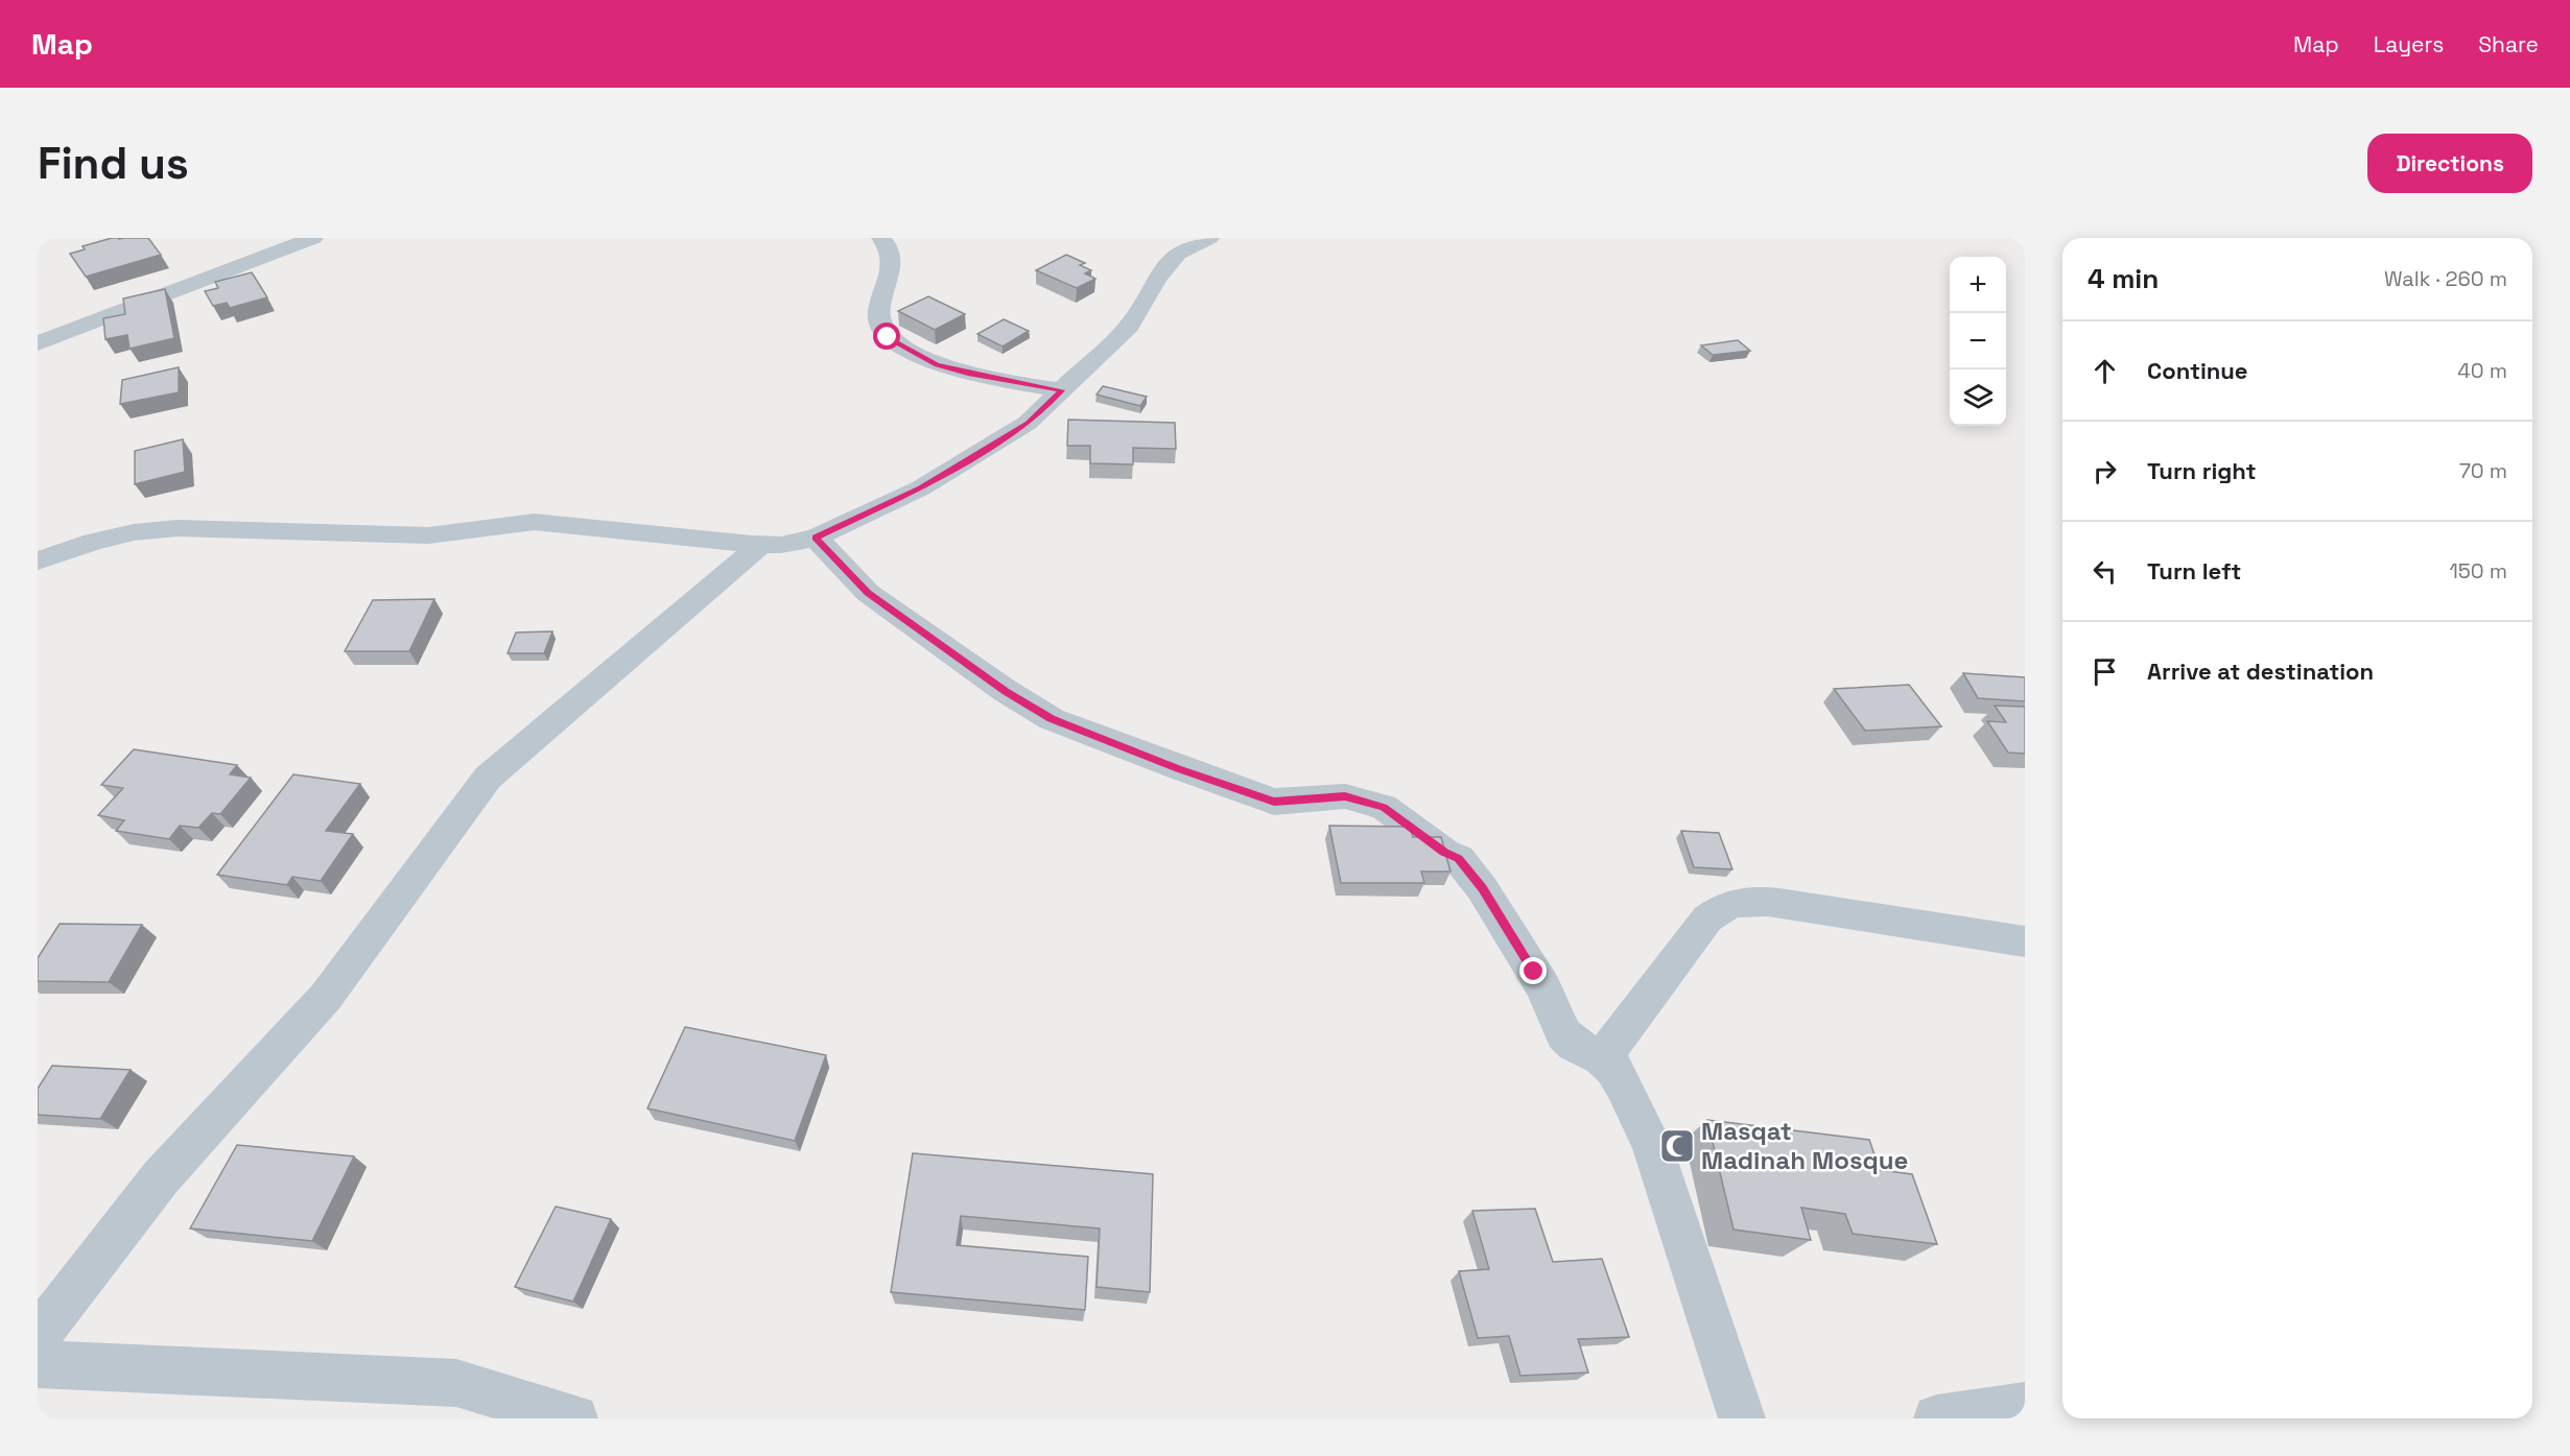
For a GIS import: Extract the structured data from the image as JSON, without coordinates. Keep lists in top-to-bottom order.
{
  "places": {
    "mosque": ["Masqat Madinah Mosque"]
  },
  "page": {
    "header": "Map",
    "nav": ["Map", "Layers", "Share"],
    "buttons": "Directions",
    "title": "Find us",
    "heading": ["4 min", "Walk · 260 m"],
    "map_buttons": ["+", "−"],
    "list": [
      ["Continue", "40 m"],
      ["Turn right", "70 m"],
      ["Turn left", "150 m"],
      "Arrive at destination"
    ]
  }
}
